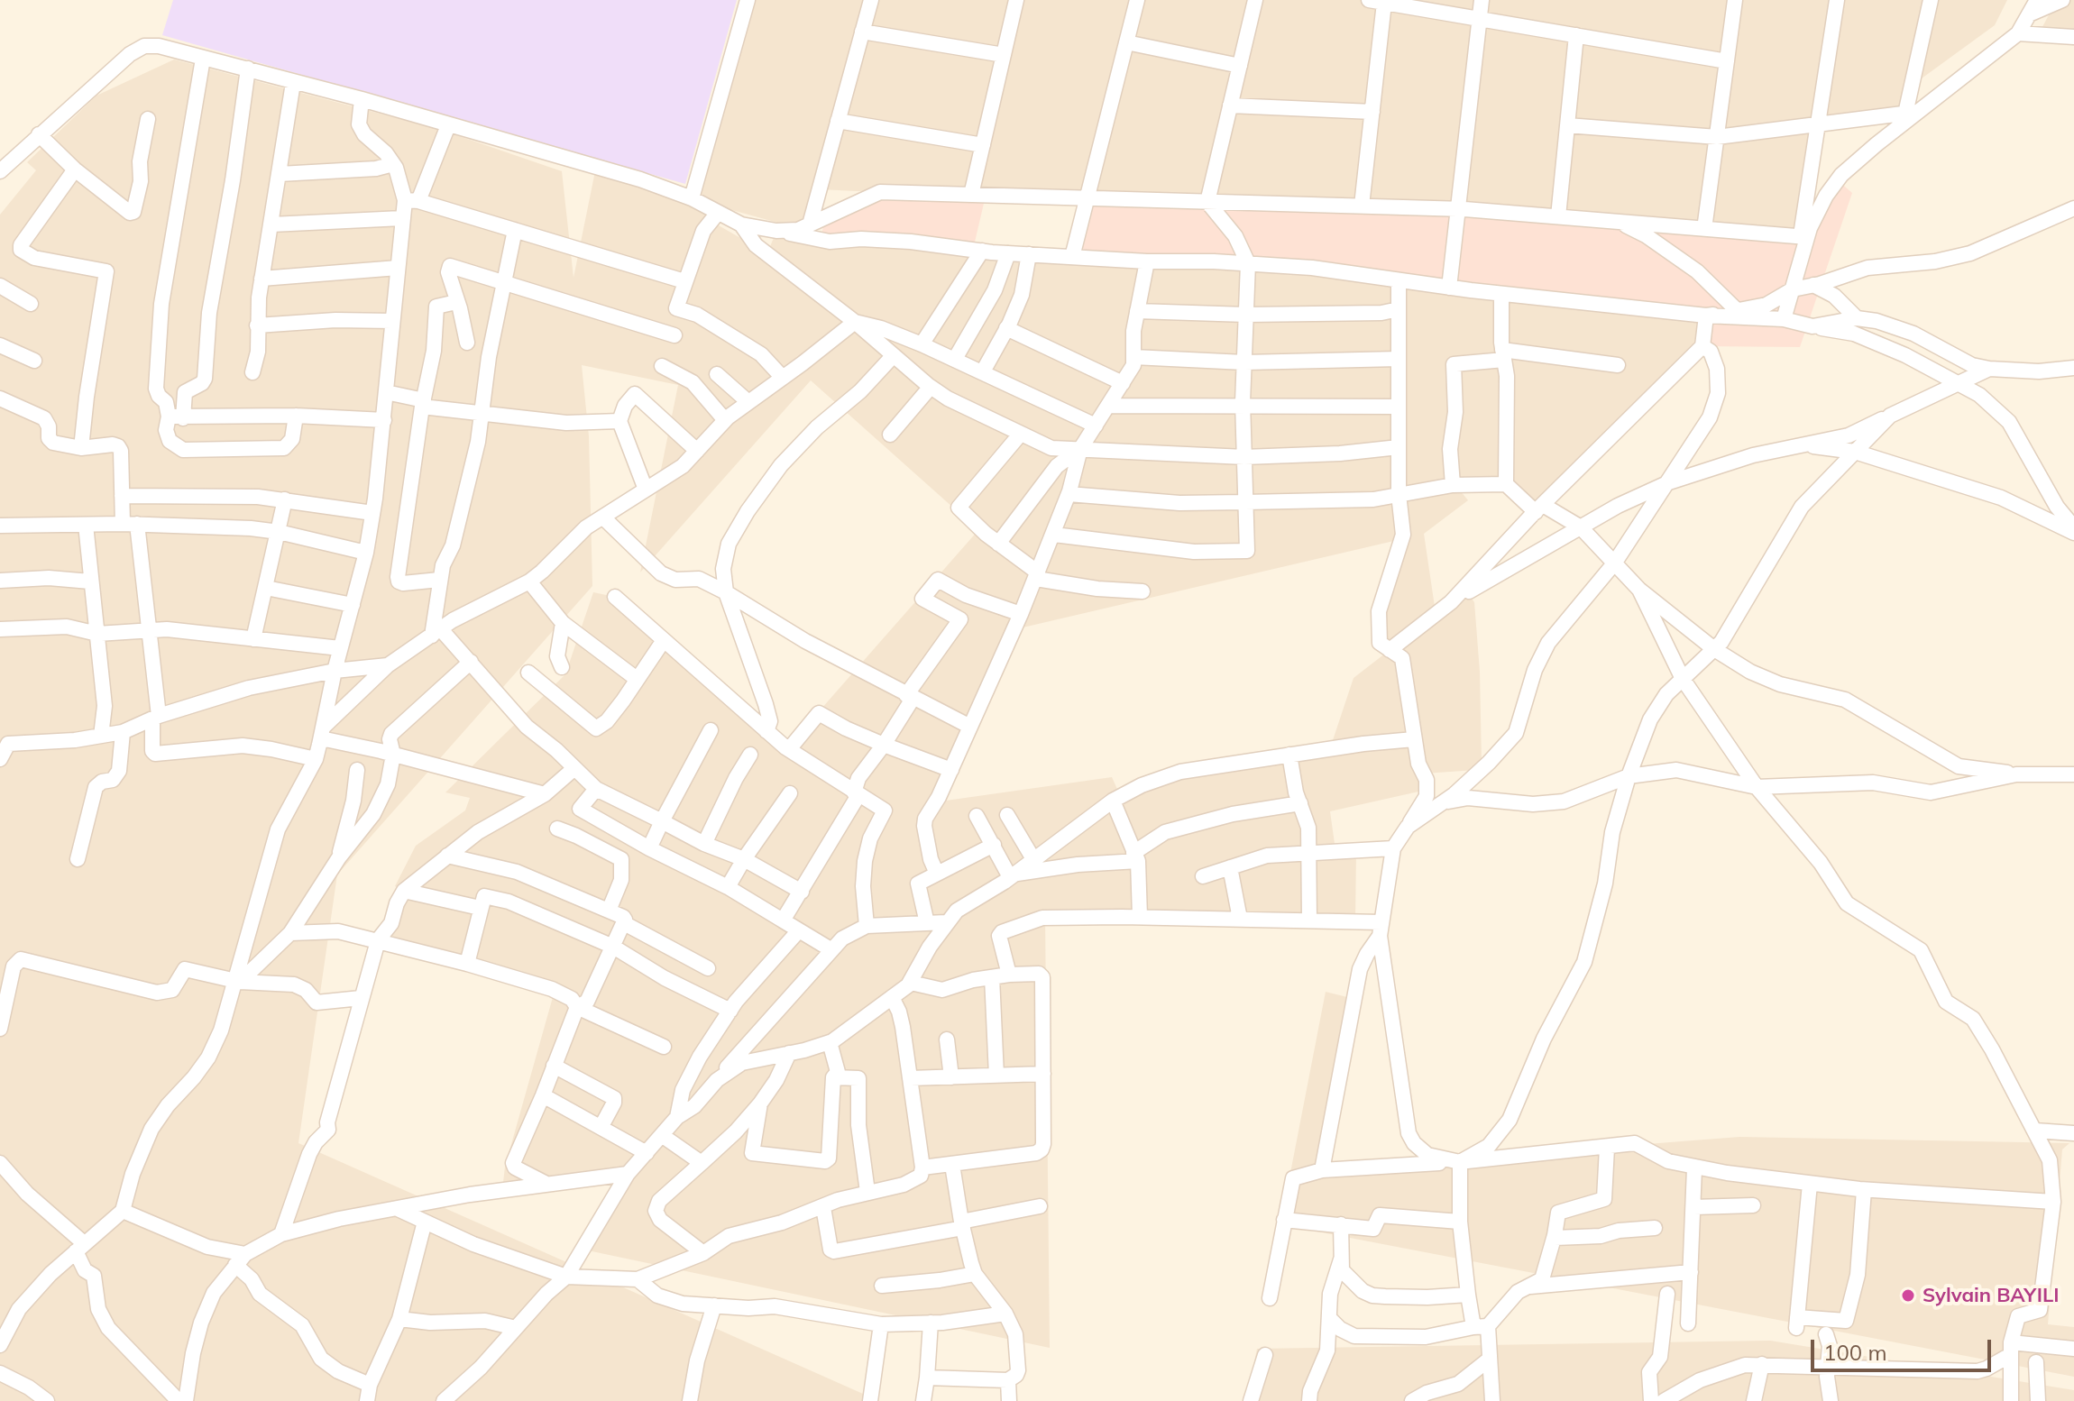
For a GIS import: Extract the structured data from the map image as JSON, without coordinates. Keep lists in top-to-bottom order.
{
  "places": ["Sylvain BAYILI"],
  "scale_bar": "100 m"
}
